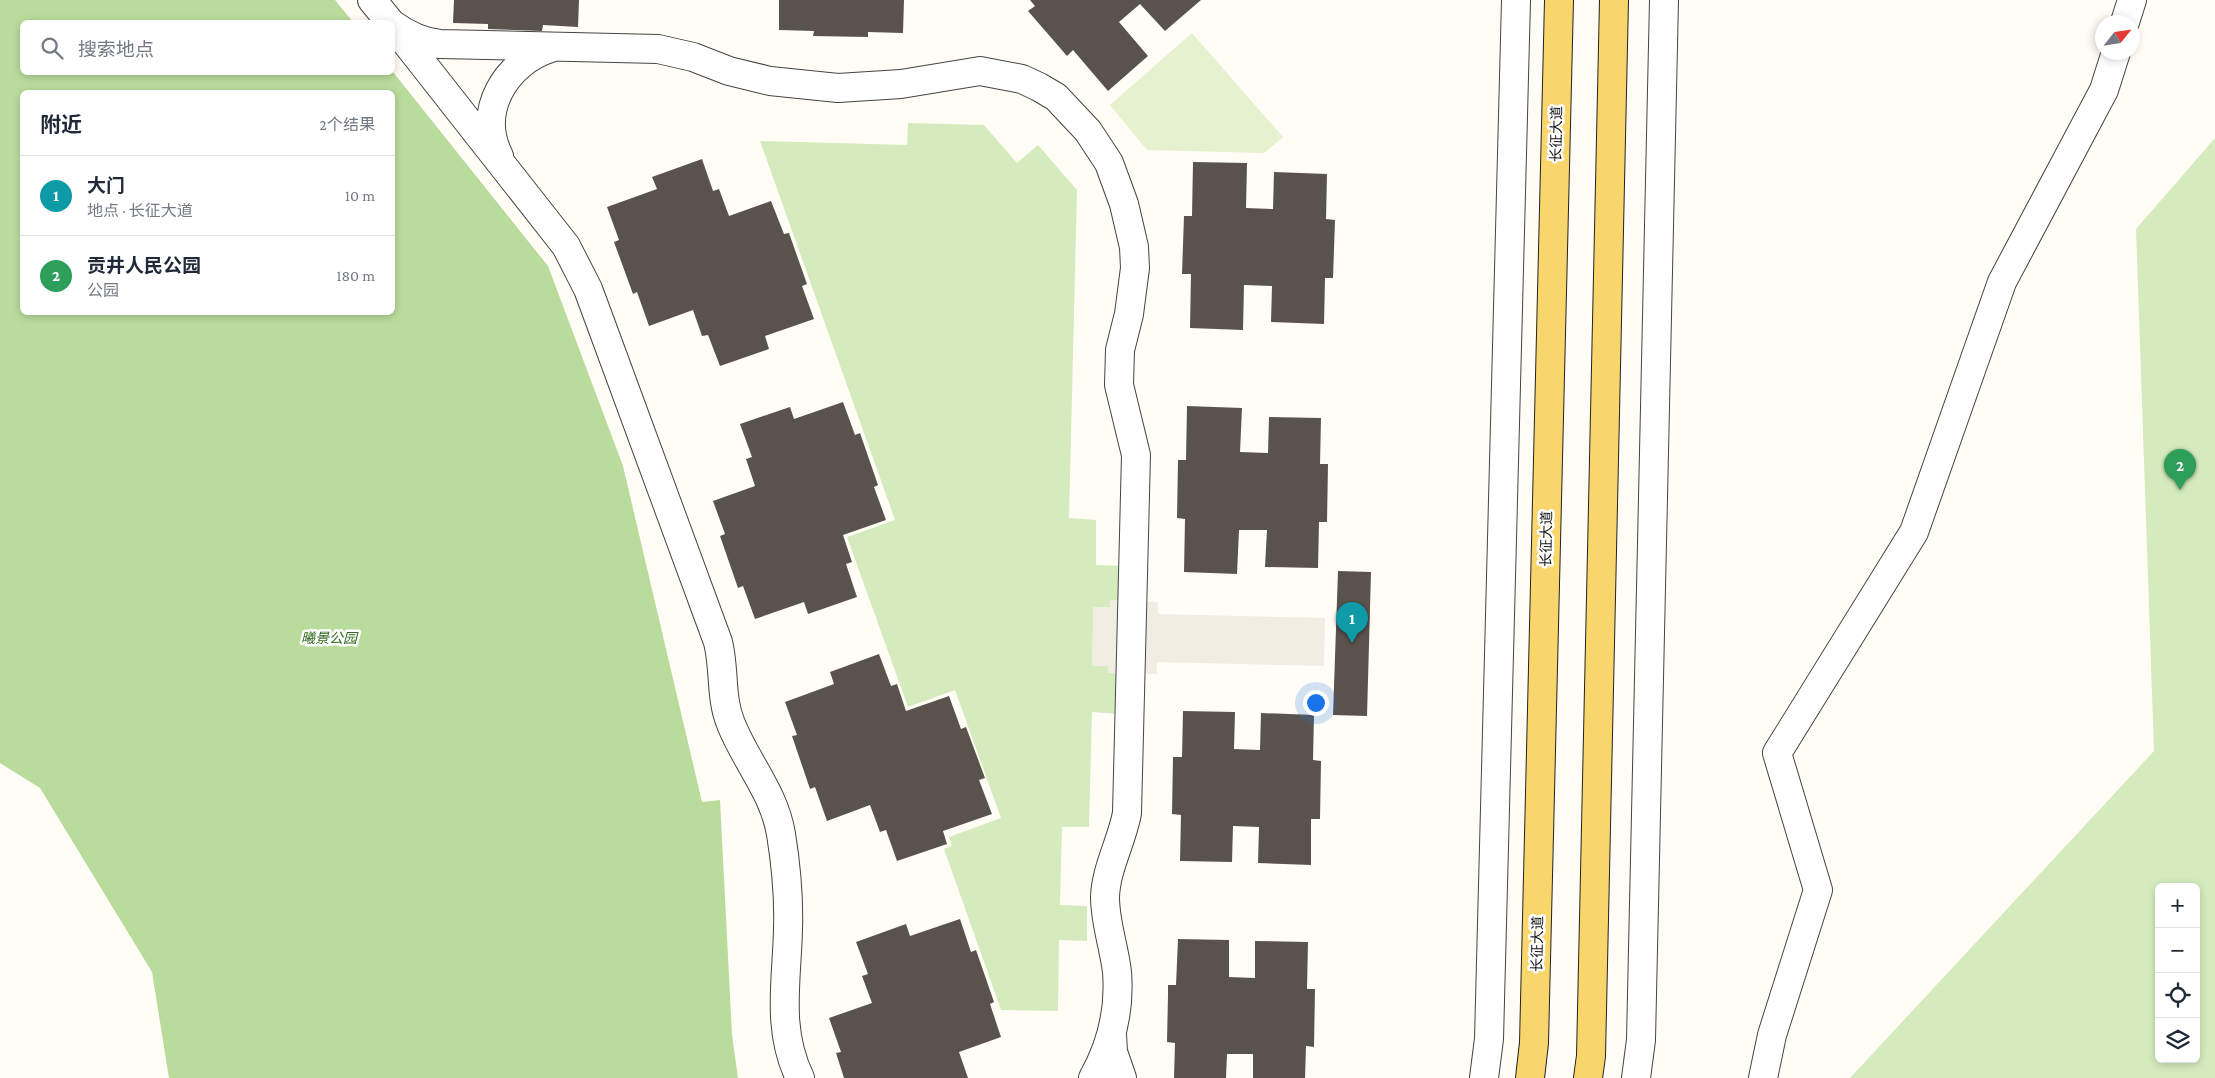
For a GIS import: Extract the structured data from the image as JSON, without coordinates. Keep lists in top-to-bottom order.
{
  "streets": {
    "main road": ["长征大道"]
  },
  "parks": ["曦景公园"],
  "north": "top right",
  "page": {
    "search": "搜索地点",
    "heading": ["附近", "2个结果"],
    "list": [
      {
        "mark": "1",
        "name": "大门",
        "note": "地点 · 长征大道",
        "value": "10 m"
      },
      {
        "mark": "2",
        "name": "贡井人民公园",
        "note": "公园",
        "value": "180 m"
      }
    ],
    "pins": ["2", "1"],
    "map_buttons": ["+", "−"]
  }
}
